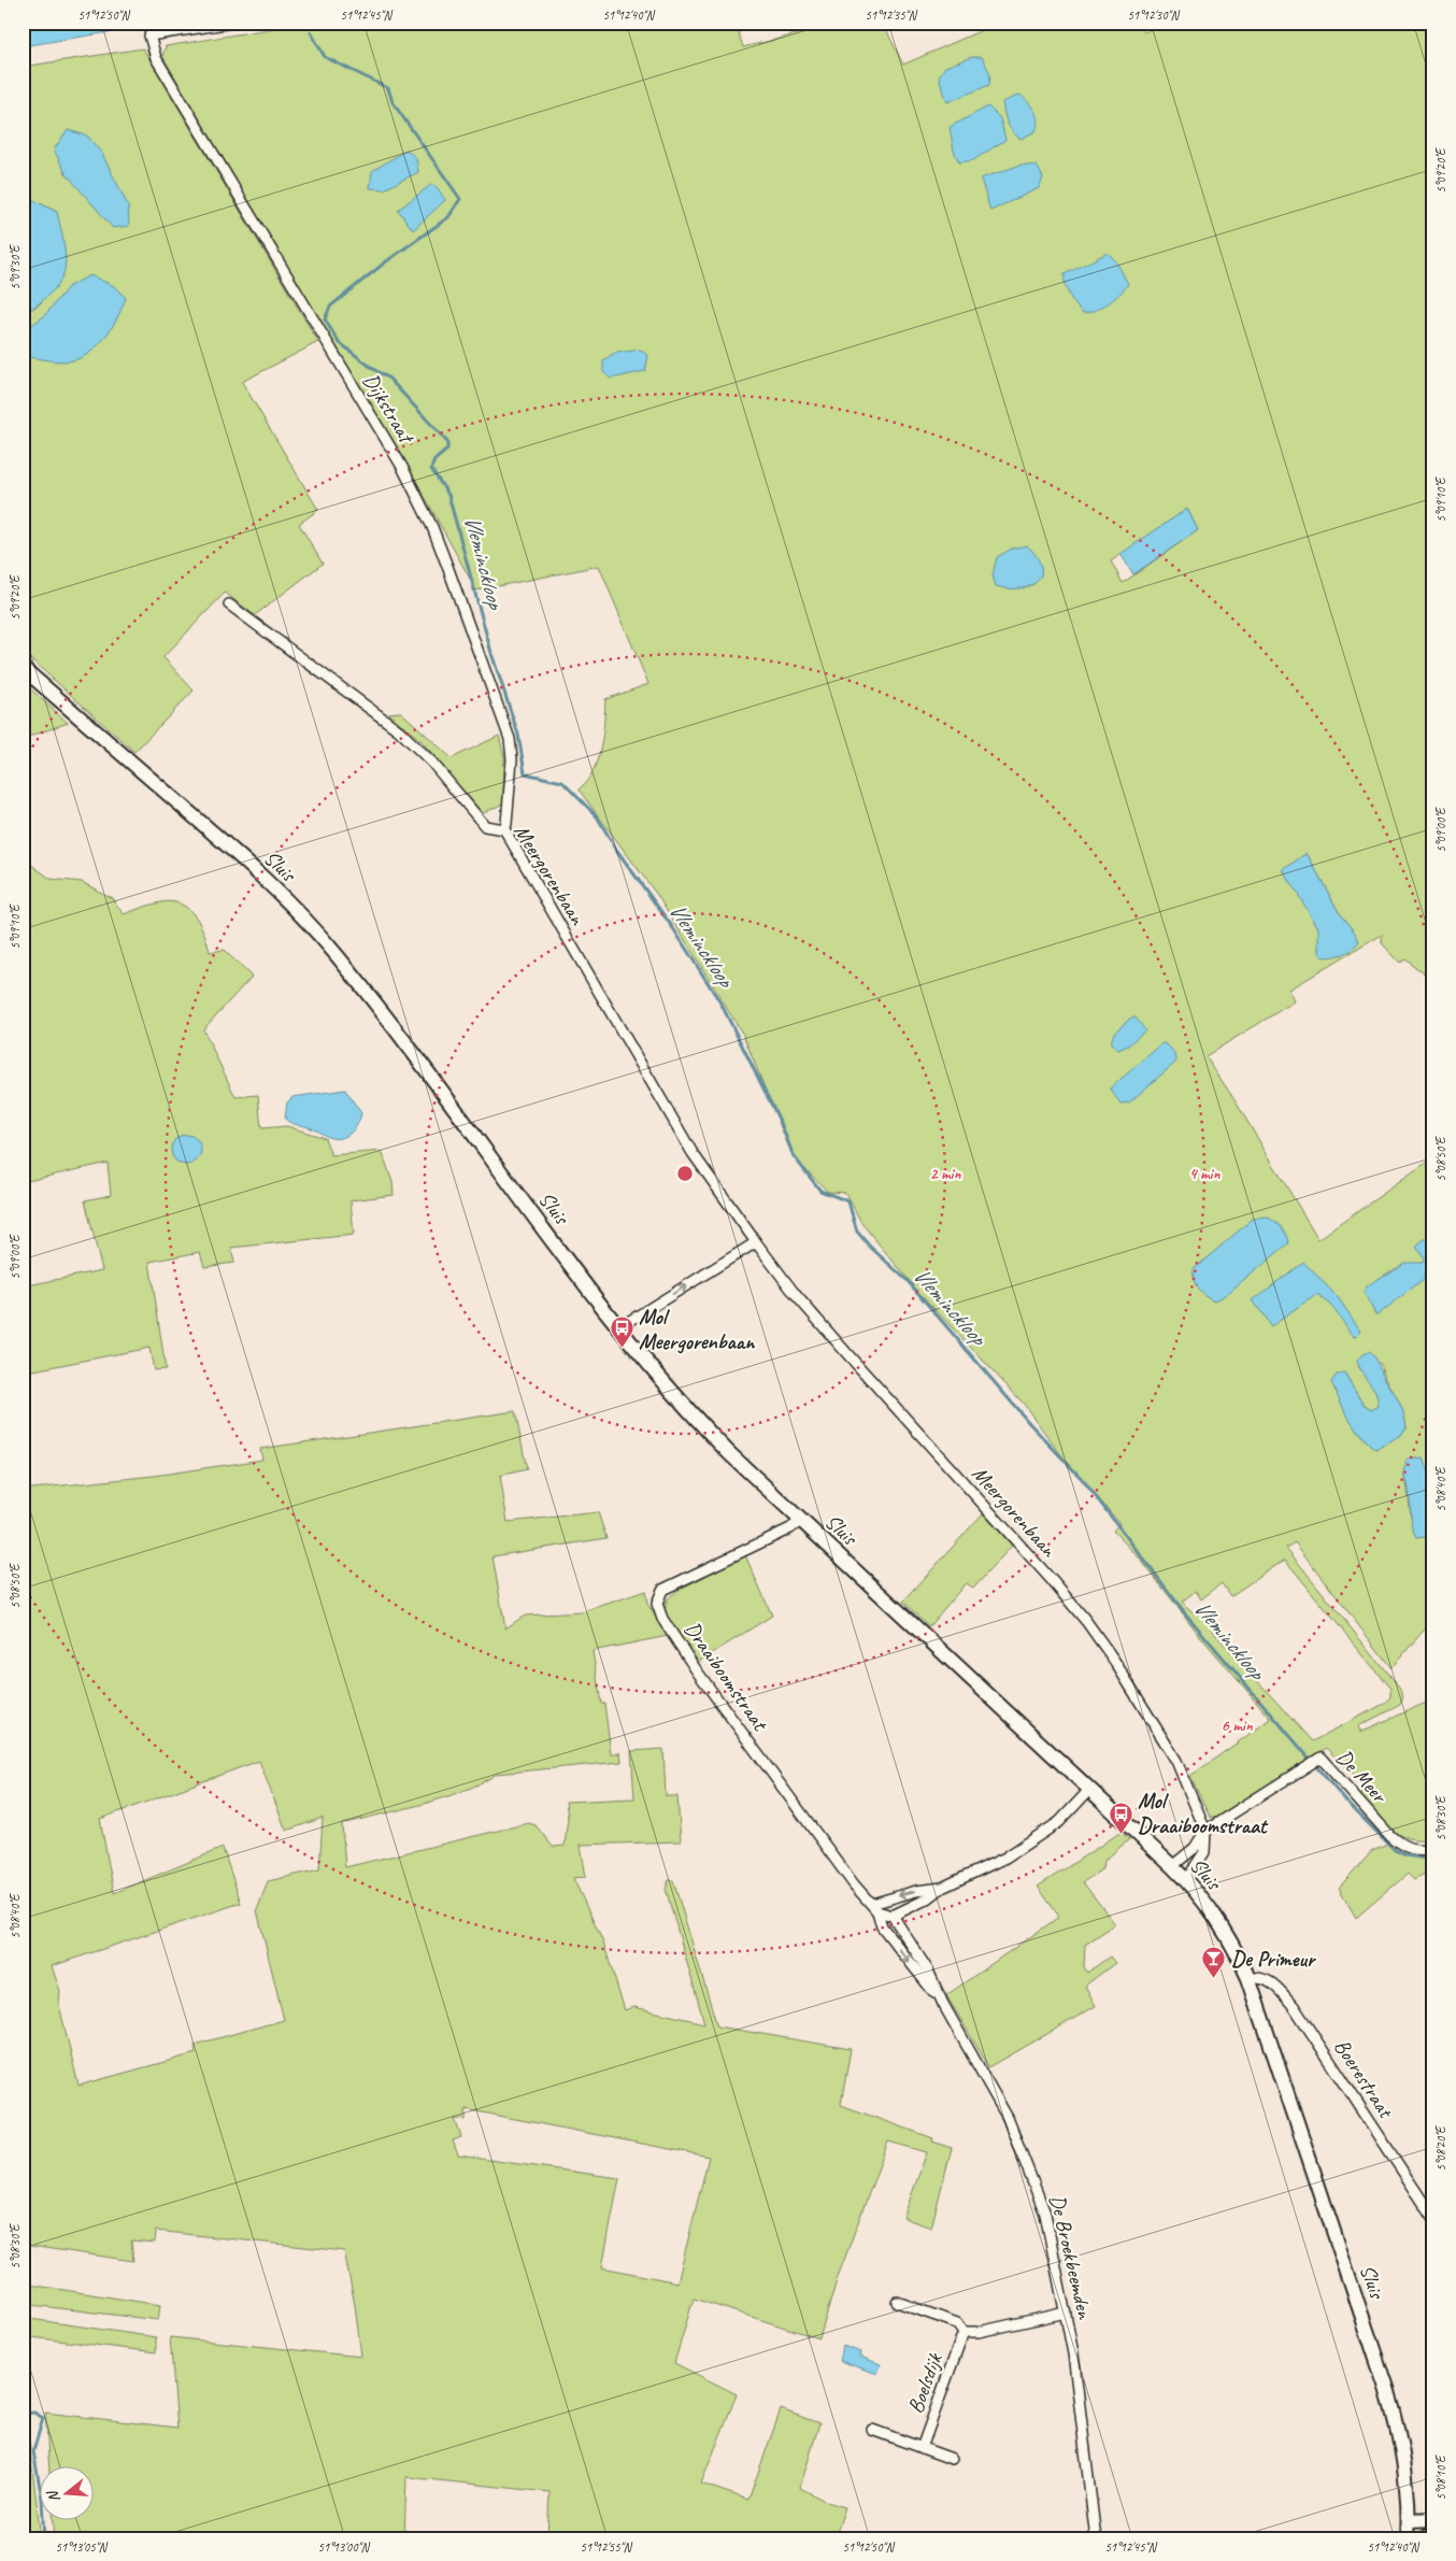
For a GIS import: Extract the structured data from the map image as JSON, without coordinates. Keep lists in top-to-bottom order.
{
  "streets": {
    "street": [
      "Dijkstraat",
      "Sluis",
      "Meergorenbaan",
      "Draaiboomstraat",
      "De Meer",
      "Boerestraat",
      "De Broekbeemden",
      "Boelsdijk"
    ]
  },
  "crossings": [
    ["Dijkstraat", "Meergorenbaan"],
    ["Sluis", "Draaiboomstraat"],
    ["Sluis", "Boerestraat"],
    ["Meergorenbaan", "De Meer"],
    ["Draaiboomstraat", "De Broekbeemden"],
    ["De Broekbeemden", "Boelsdijk"]
  ],
  "water": ["Vleminckloop"],
  "places": {
    "bus stop": ["Mol Meergorenbaan", "Mol Draaiboomstraat"],
    "bar": ["De Primeur"]
  },
  "north": "left",
  "coordinates": [
    "51°12'50\"N",
    "51°12'45\"N",
    "51°12'40\"N",
    "51°12'35\"N",
    "51°12'30\"N",
    "5°09'20\"E",
    "5°09'30\"E",
    "5°09'10\"E",
    "5°09'00\"E",
    "5°08'50\"E",
    "5°08'40\"E",
    "5°08'30\"E",
    "5°08'20\"E",
    "5°08'10\"E",
    "51°13'05\"N",
    "51°13'00\"N",
    "51°12'55\"N"
  ],
  "rings": ["2 min", "4 min", "6 min"]
}
